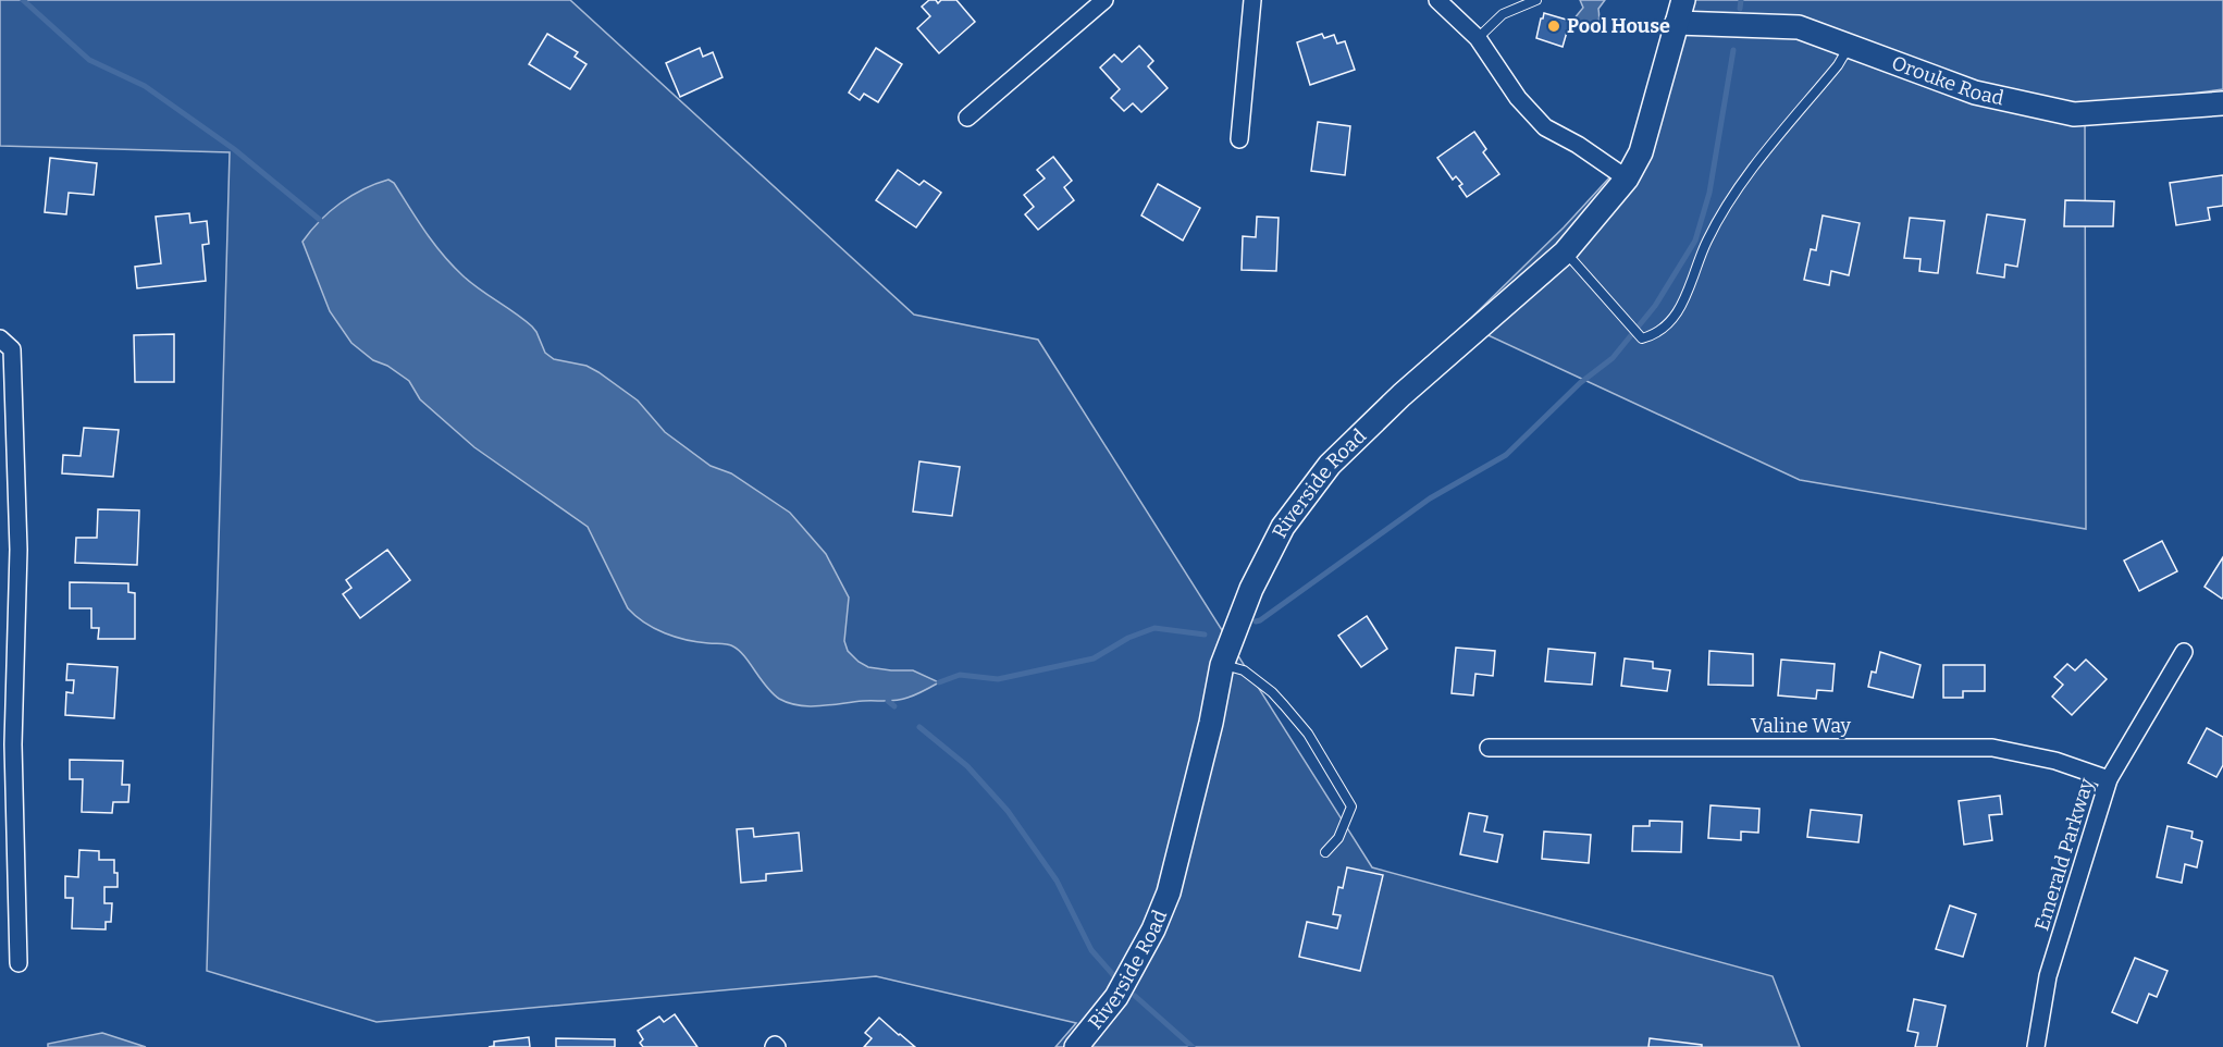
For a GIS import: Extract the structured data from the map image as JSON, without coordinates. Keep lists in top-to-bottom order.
{
  "streets": {
    "street": [
      "Orouke Road",
      "Riverside Road",
      "Valine Way",
      "Emerald Parkway"
    ]
  },
  "crossings": [
    ["Orouke Road", "Riverside Road"],
    ["Valine Way", "Emerald Parkway"]
  ],
  "places": ["Pool House"]
}
